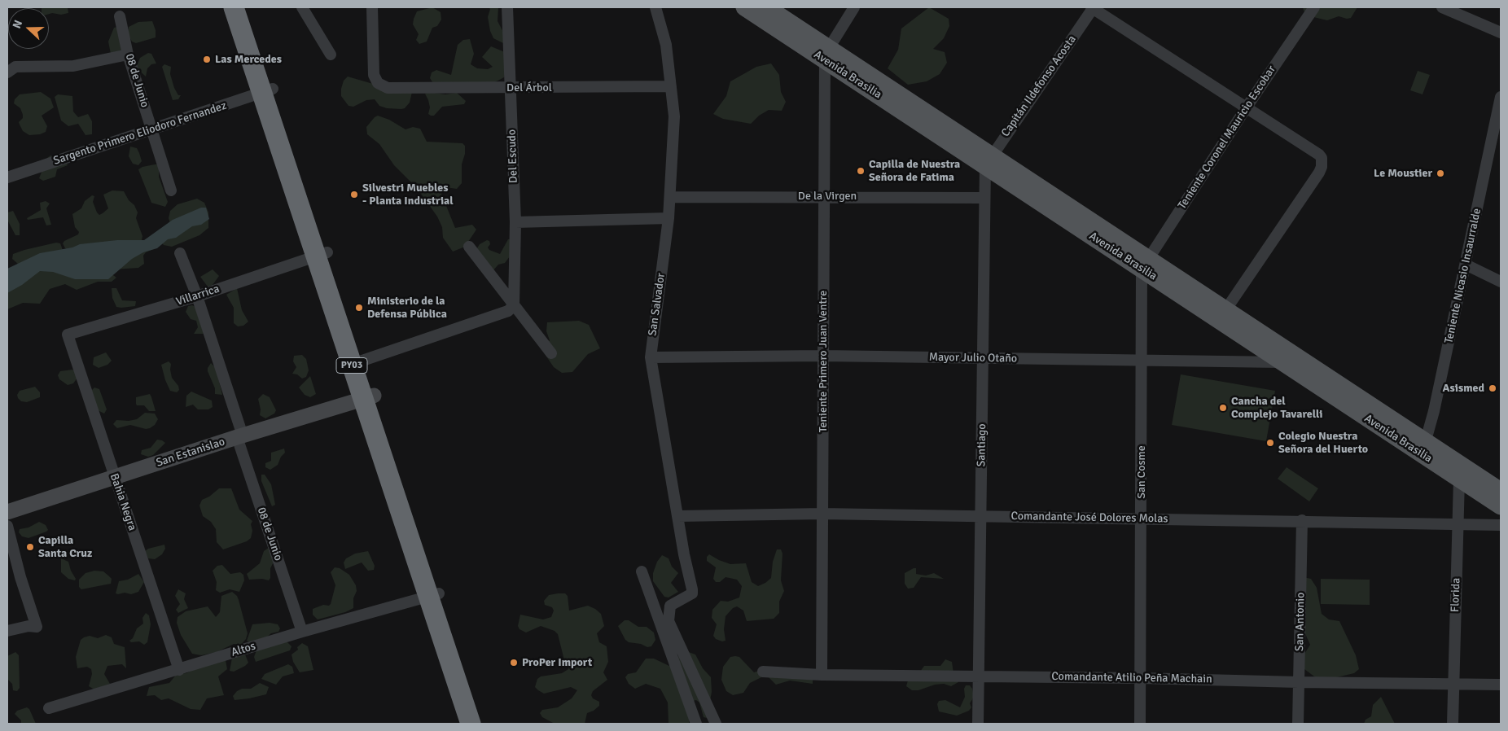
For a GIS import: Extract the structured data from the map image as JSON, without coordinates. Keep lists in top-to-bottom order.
{
  "streets": {
    "highway": ["PY03"],
    "main road": ["Avenida Brasilia", "San Estanislao"],
    "street": [
      "08 de Junio",
      "Capitán Ildefonso Acosta",
      "Del Árbol",
      "Sargento Primero Eliodoro Fernandez",
      "Teniente Coronel Mauricio Escobar",
      "Del Escudo",
      "De la Virgen",
      "Teniente Nicasio Insaurralde",
      "Villarrica",
      "San Salvador",
      "Mayor Julio Otaño",
      "Teniente Primero Juan Ventre",
      "Santiago",
      "San Cosme",
      "Bahia Negra",
      "Comandante José Dolores Molas",
      "Florida",
      "San Antonio",
      "Altos",
      "Comandante Atilio Peña Machain"
    ]
  },
  "crossings": [
    ["Avenida Brasilia", "Capitán Ildefonso Acosta"],
    ["Avenida Brasilia", "Teniente Coronel Mauricio Escobar"],
    ["Avenida Brasilia", "Teniente Nicasio Insaurralde"],
    ["Avenida Brasilia", "Mayor Julio Otaño"],
    ["Avenida Brasilia", "Teniente Primero Juan Ventre"],
    ["Avenida Brasilia", "Santiago"],
    ["Avenida Brasilia", "San Cosme"],
    ["Avenida Brasilia", "Florida"],
    ["08 de Junio", "Sargento Primero Eliodoro Fernandez"],
    ["08 de Junio", "Villarrica"],
    ["08 de Junio", "San Estanislao"],
    ["08 de Junio", "Altos"],
    ["Capitán Ildefonso Acosta", "Santiago"],
    ["Del Árbol", "Del Escudo"],
    ["Del Árbol", "San Salvador"],
    ["Sargento Primero Eliodoro Fernandez", "PY03"],
    ["Teniente Coronel Mauricio Escobar", "San Cosme"],
    ["De la Virgen", "San Salvador"],
    ["De la Virgen", "Teniente Primero Juan Ventre"],
    ["De la Virgen", "Santiago"],
    ["Villarrica", "PY03"],
    ["Villarrica", "Bahia Negra"],
    ["San Salvador", "Mayor Julio Otaño"],
    ["San Salvador", "Comandante José Dolores Molas"],
    ["Mayor Julio Otaño", "Teniente Primero Juan Ventre"],
    ["Mayor Julio Otaño", "Santiago"],
    ["Mayor Julio Otaño", "San Cosme"],
    ["Teniente Primero Juan Ventre", "Comandante José Dolores Molas"],
    ["Teniente Primero Juan Ventre", "Comandante Atilio Peña Machain"],
    ["PY03", "San Estanislao"],
    ["PY03", "Altos"],
    ["Santiago", "Comandante José Dolores Molas"],
    ["Santiago", "Comandante Atilio Peña Machain"],
    ["San Estanislao", "Bahia Negra"],
    ["San Cosme", "Comandante José Dolores Molas"],
    ["San Cosme", "Comandante Atilio Peña Machain"],
    ["Bahia Negra", "Altos"],
    ["Comandante José Dolores Molas", "Florida"],
    ["Comandante José Dolores Molas", "San Antonio"],
    ["Florida", "Comandante Atilio Peña Machain"],
    ["San Antonio", "Comandante Atilio Peña Machain"]
  ],
  "places": [
    "Las Mercedes",
    "Capilla de Nuestra Señora de Fatima",
    "Le Moustier",
    "Silvestri Muebles - Planta Industrial",
    "Ministerio de la Defensa Pública",
    "Asismed",
    "Cancha del Complejo Tavarelli",
    "Colegio Nuestra Señora del Huerto",
    "Capilla Santa Cruz",
    "ProPer Import"
  ],
  "north": "left"
}
